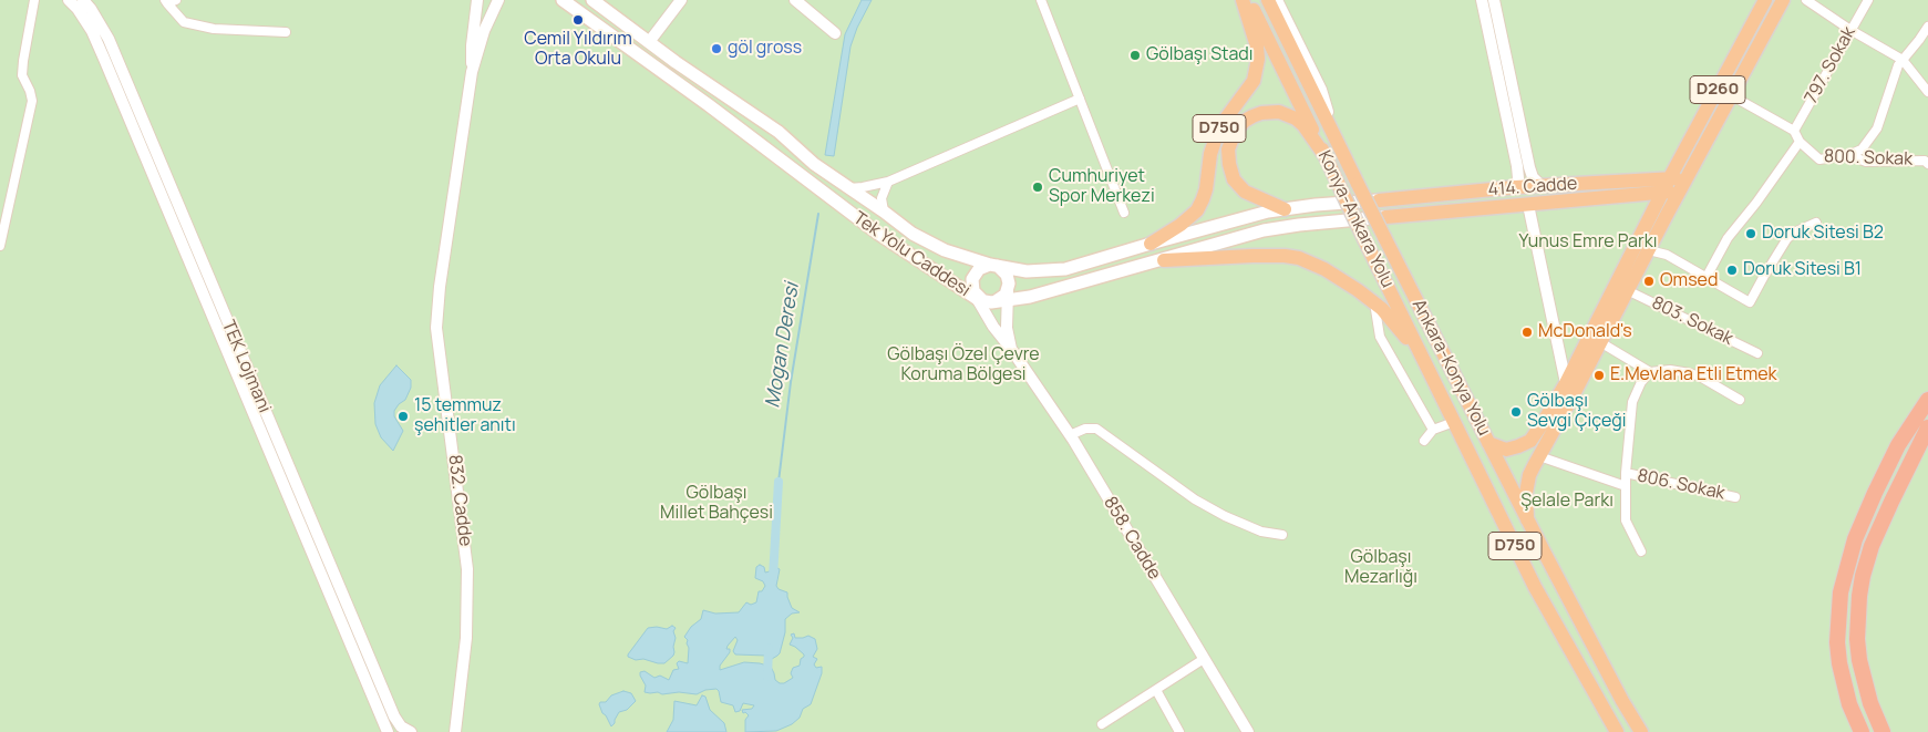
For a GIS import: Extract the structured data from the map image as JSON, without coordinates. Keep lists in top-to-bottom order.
{
  "streets": {
    "highway": [
      "D260",
      "D750",
      "414. Cadde",
      "Konya-Ankara Yolu",
      "Ankara-Konya Yolu"
    ],
    "main road": ["Tek Yolu Caddesi"],
    "street": [
      "797. Sokak",
      "800. Sokak",
      "803. Sokak",
      "TEK Lojmani",
      "806. Sokak",
      "832. Cadde",
      "858. Cadde"
    ]
  },
  "crossings": [
    ["797. Sokak", "800. Sokak"],
    ["D260", "414. Cadde"],
    ["D260", "803. Sokak"],
    ["D260", "Ankara-Konya Yolu"],
    ["D260", "806. Sokak"],
    ["D750", "Konya-Ankara Yolu"],
    ["D750", "Tek Yolu Caddesi"],
    ["414. Cadde", "Tek Yolu Caddesi"],
    ["Tek Yolu Caddesi", "858. Cadde"]
  ],
  "water": ["Mogan Deresi"],
  "parks": [
    "Yunus Emre Parkı",
    "Gölbaşı Özel Çevre Koruma Bölgesi",
    "Gölbaşı Millet Bahçesi",
    "Şelale Parkı",
    "Gölbaşı Mezarlığı"
  ],
  "places": [
    "Cemil Yıldırım Orta Okulu",
    "göl gross",
    "Gölbaşı Stadı",
    "Cumhuriyet Spor Merkezi",
    "Doruk Sitesi B2",
    "Doruk Sitesi B1",
    "Omsed",
    "McDonald's",
    "E.Mevlana Etli Etmek",
    "Gölbaşı Sevgi Çiçeği",
    "15 temmuz şehitler anıtı"
  ]
}
